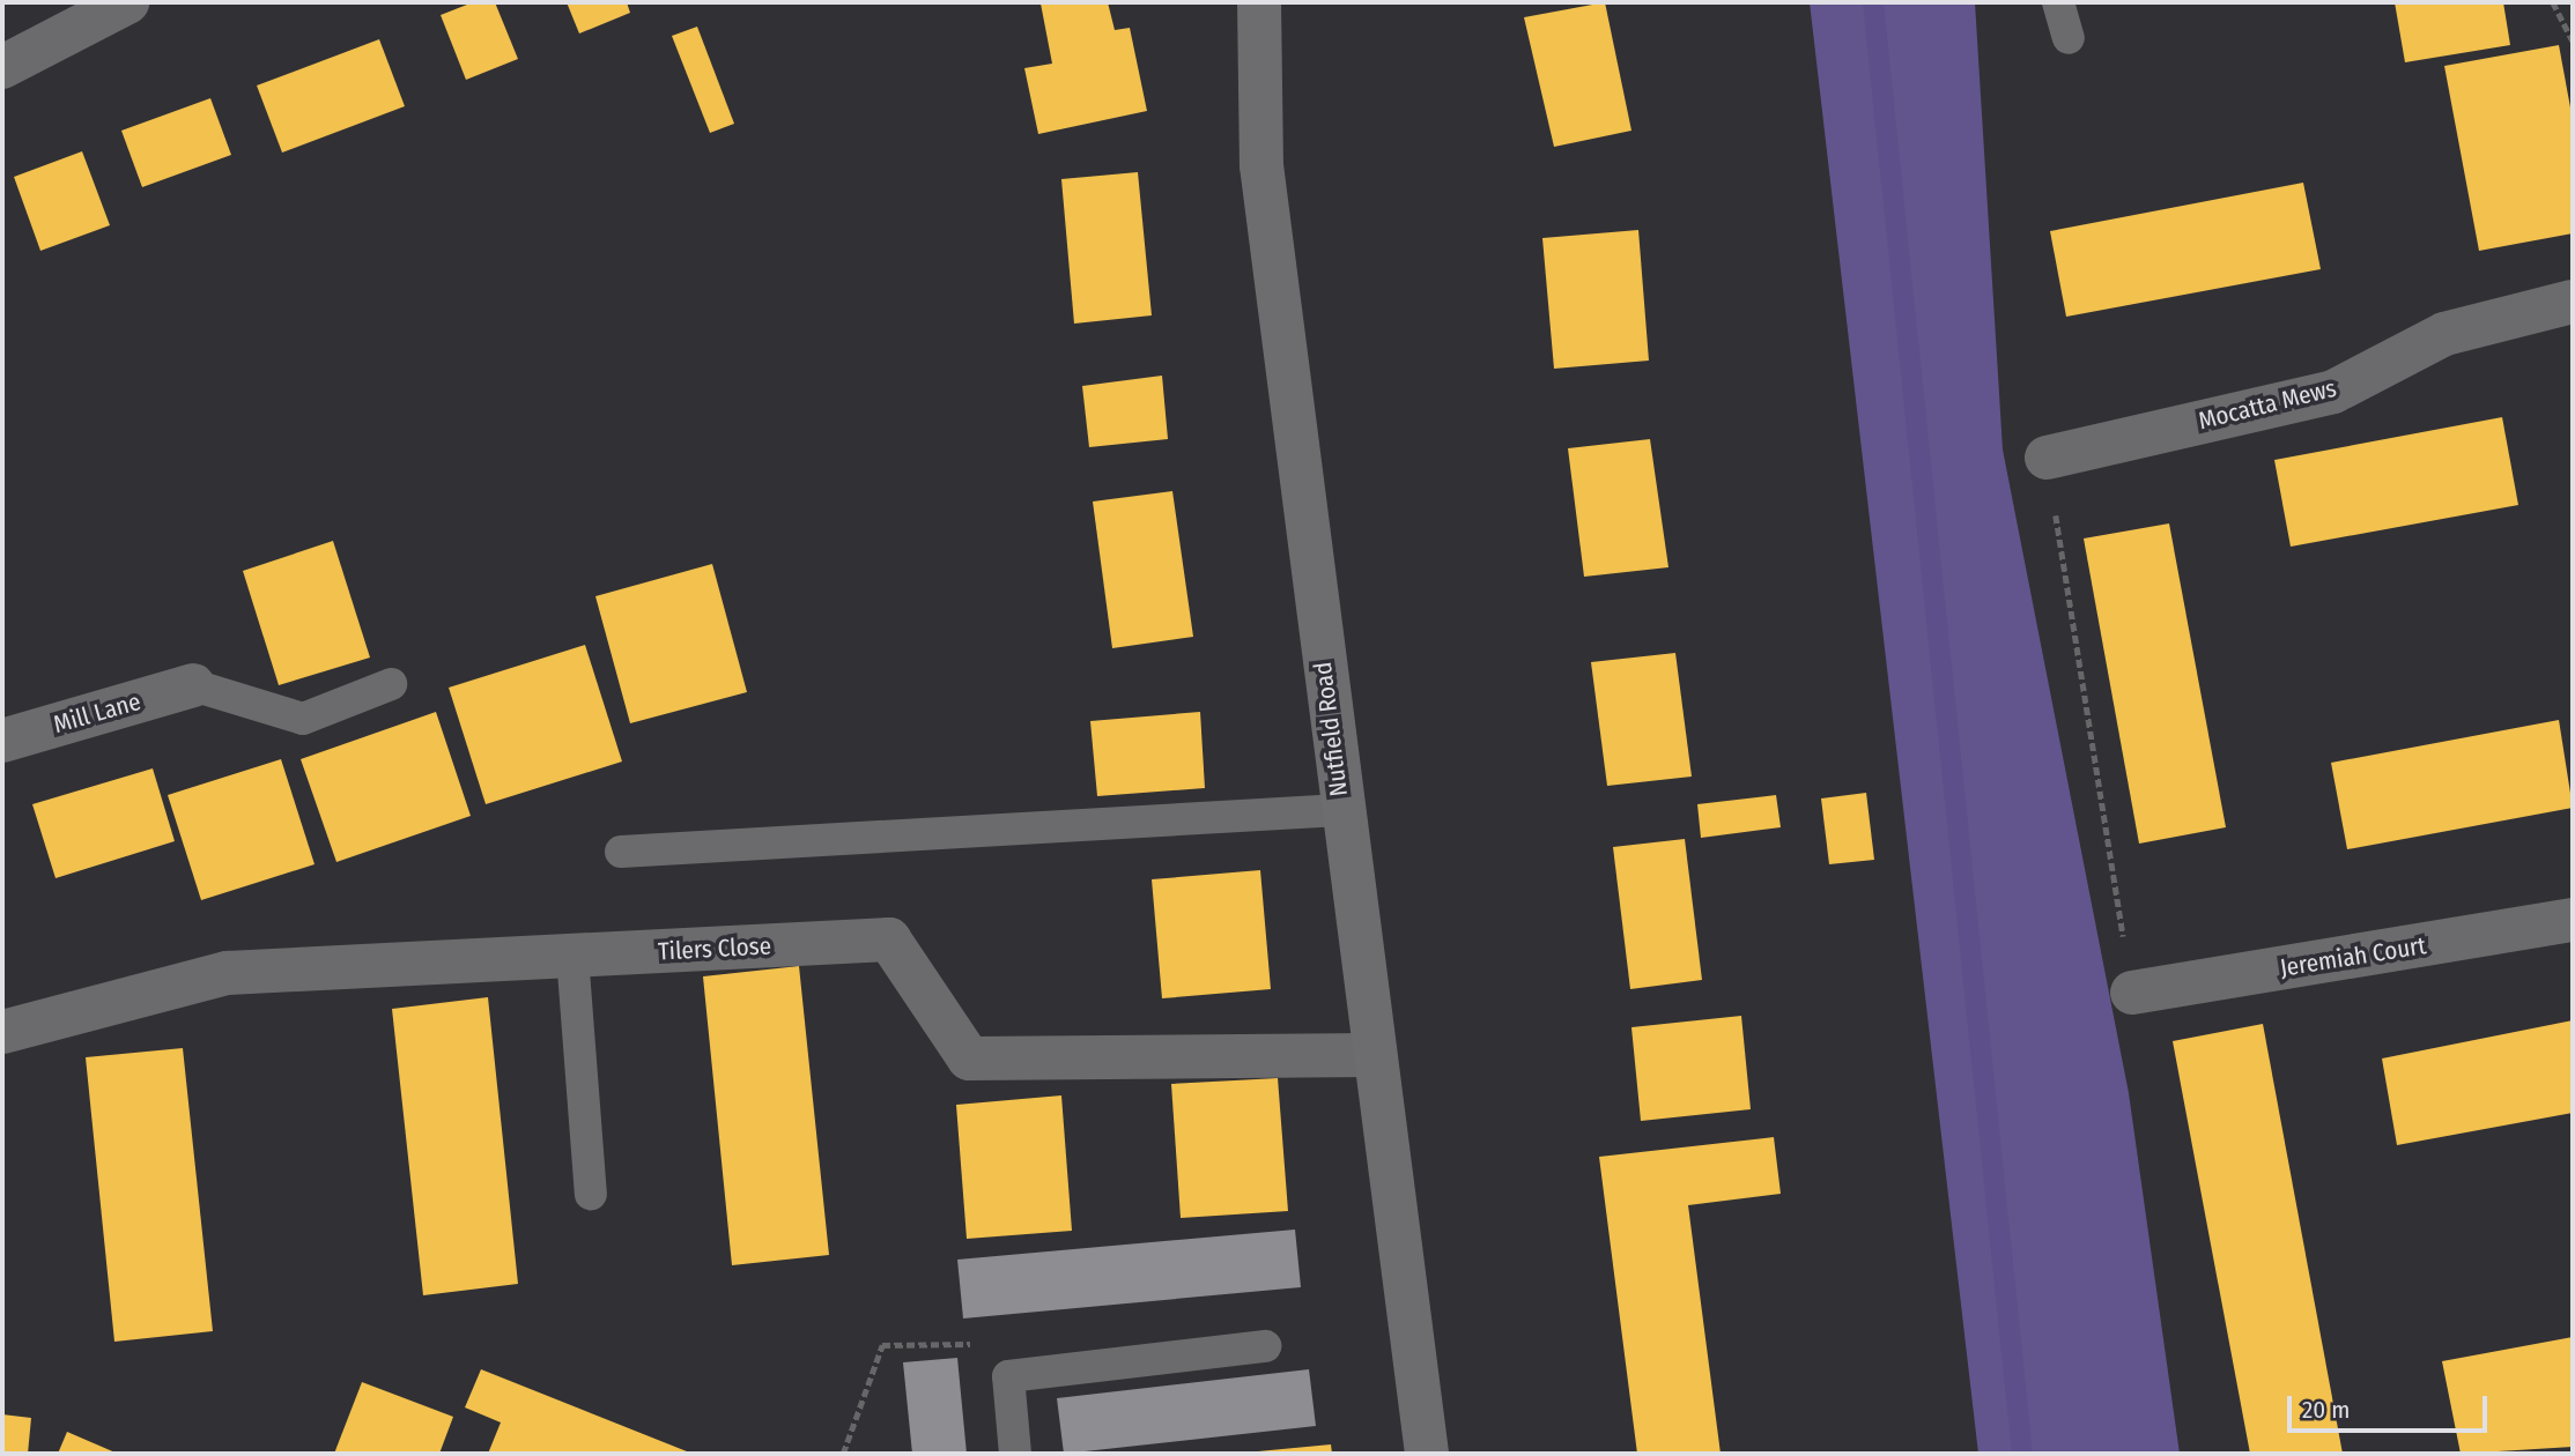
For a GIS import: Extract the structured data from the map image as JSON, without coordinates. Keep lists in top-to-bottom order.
{
  "streets": {
    "street": [
      "Mocatta Mews",
      "Mill Lane",
      "Nutfield Road",
      "Tilers Close",
      "Jeremiah Court"
    ]
  },
  "crossings": [
    ["Nutfield Road", "Tilers Close"]
  ],
  "scale_bar": "20 m"
}
